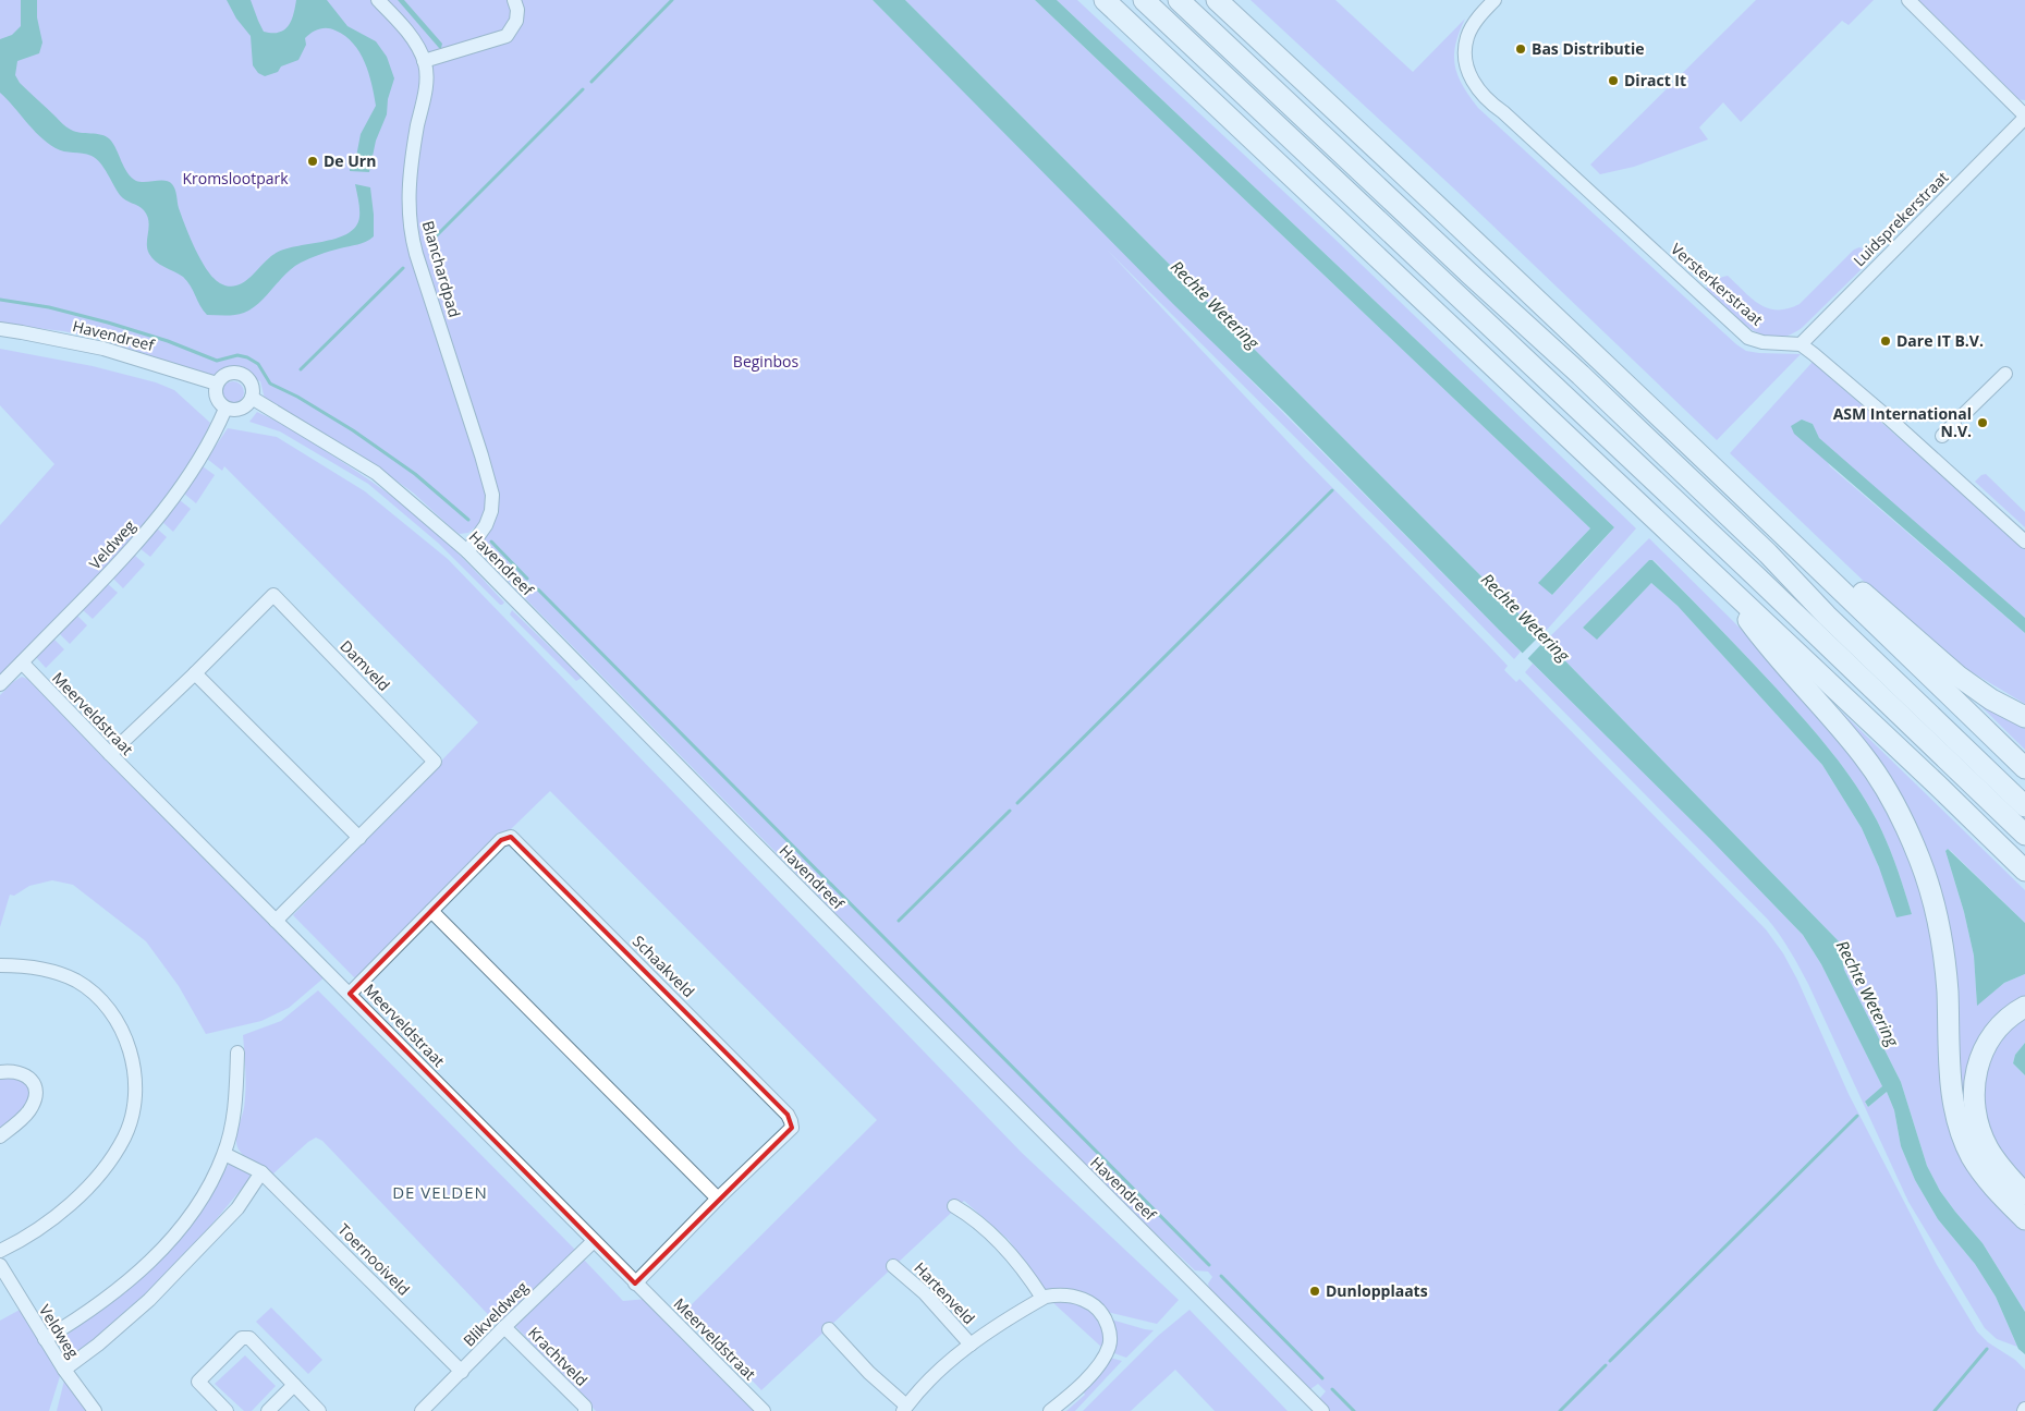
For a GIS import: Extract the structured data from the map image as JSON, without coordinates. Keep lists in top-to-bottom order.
{
  "streets": {
    "street": [
      "Luidsprekerstraat",
      "Blanchardpad",
      "Versterkerstraat",
      "Havendreef",
      "Veldweg",
      "Damveld",
      "Meerveldstraat",
      "Schaakveld",
      "Toernooiveld",
      "Hartenveld",
      "Blikveldweg",
      "Krachtveld"
    ]
  },
  "crossings": [
    ["Luidsprekerstraat", "Versterkerstraat"],
    ["Blanchardpad", "Havendreef"],
    ["Havendreef", "Veldweg"],
    ["Veldweg", "Meerveldstraat"],
    ["Damveld", "Meerveldstraat"],
    ["Meerveldstraat", "Schaakveld"],
    ["Meerveldstraat", "Blikveldweg"],
    ["Toernooiveld", "Blikveldweg"],
    ["Blikveldweg", "Krachtveld"]
  ],
  "districts": ["DE VELDEN"],
  "water": ["Rechte Wetering"],
  "parks": ["Kromslootpark", "Beginbos"],
  "places": [
    "Bas Distributie",
    "Diract It",
    "De Urn",
    "Dare IT B.V.",
    "ASM International N.V.",
    "Dunlopplaats"
  ]
}
